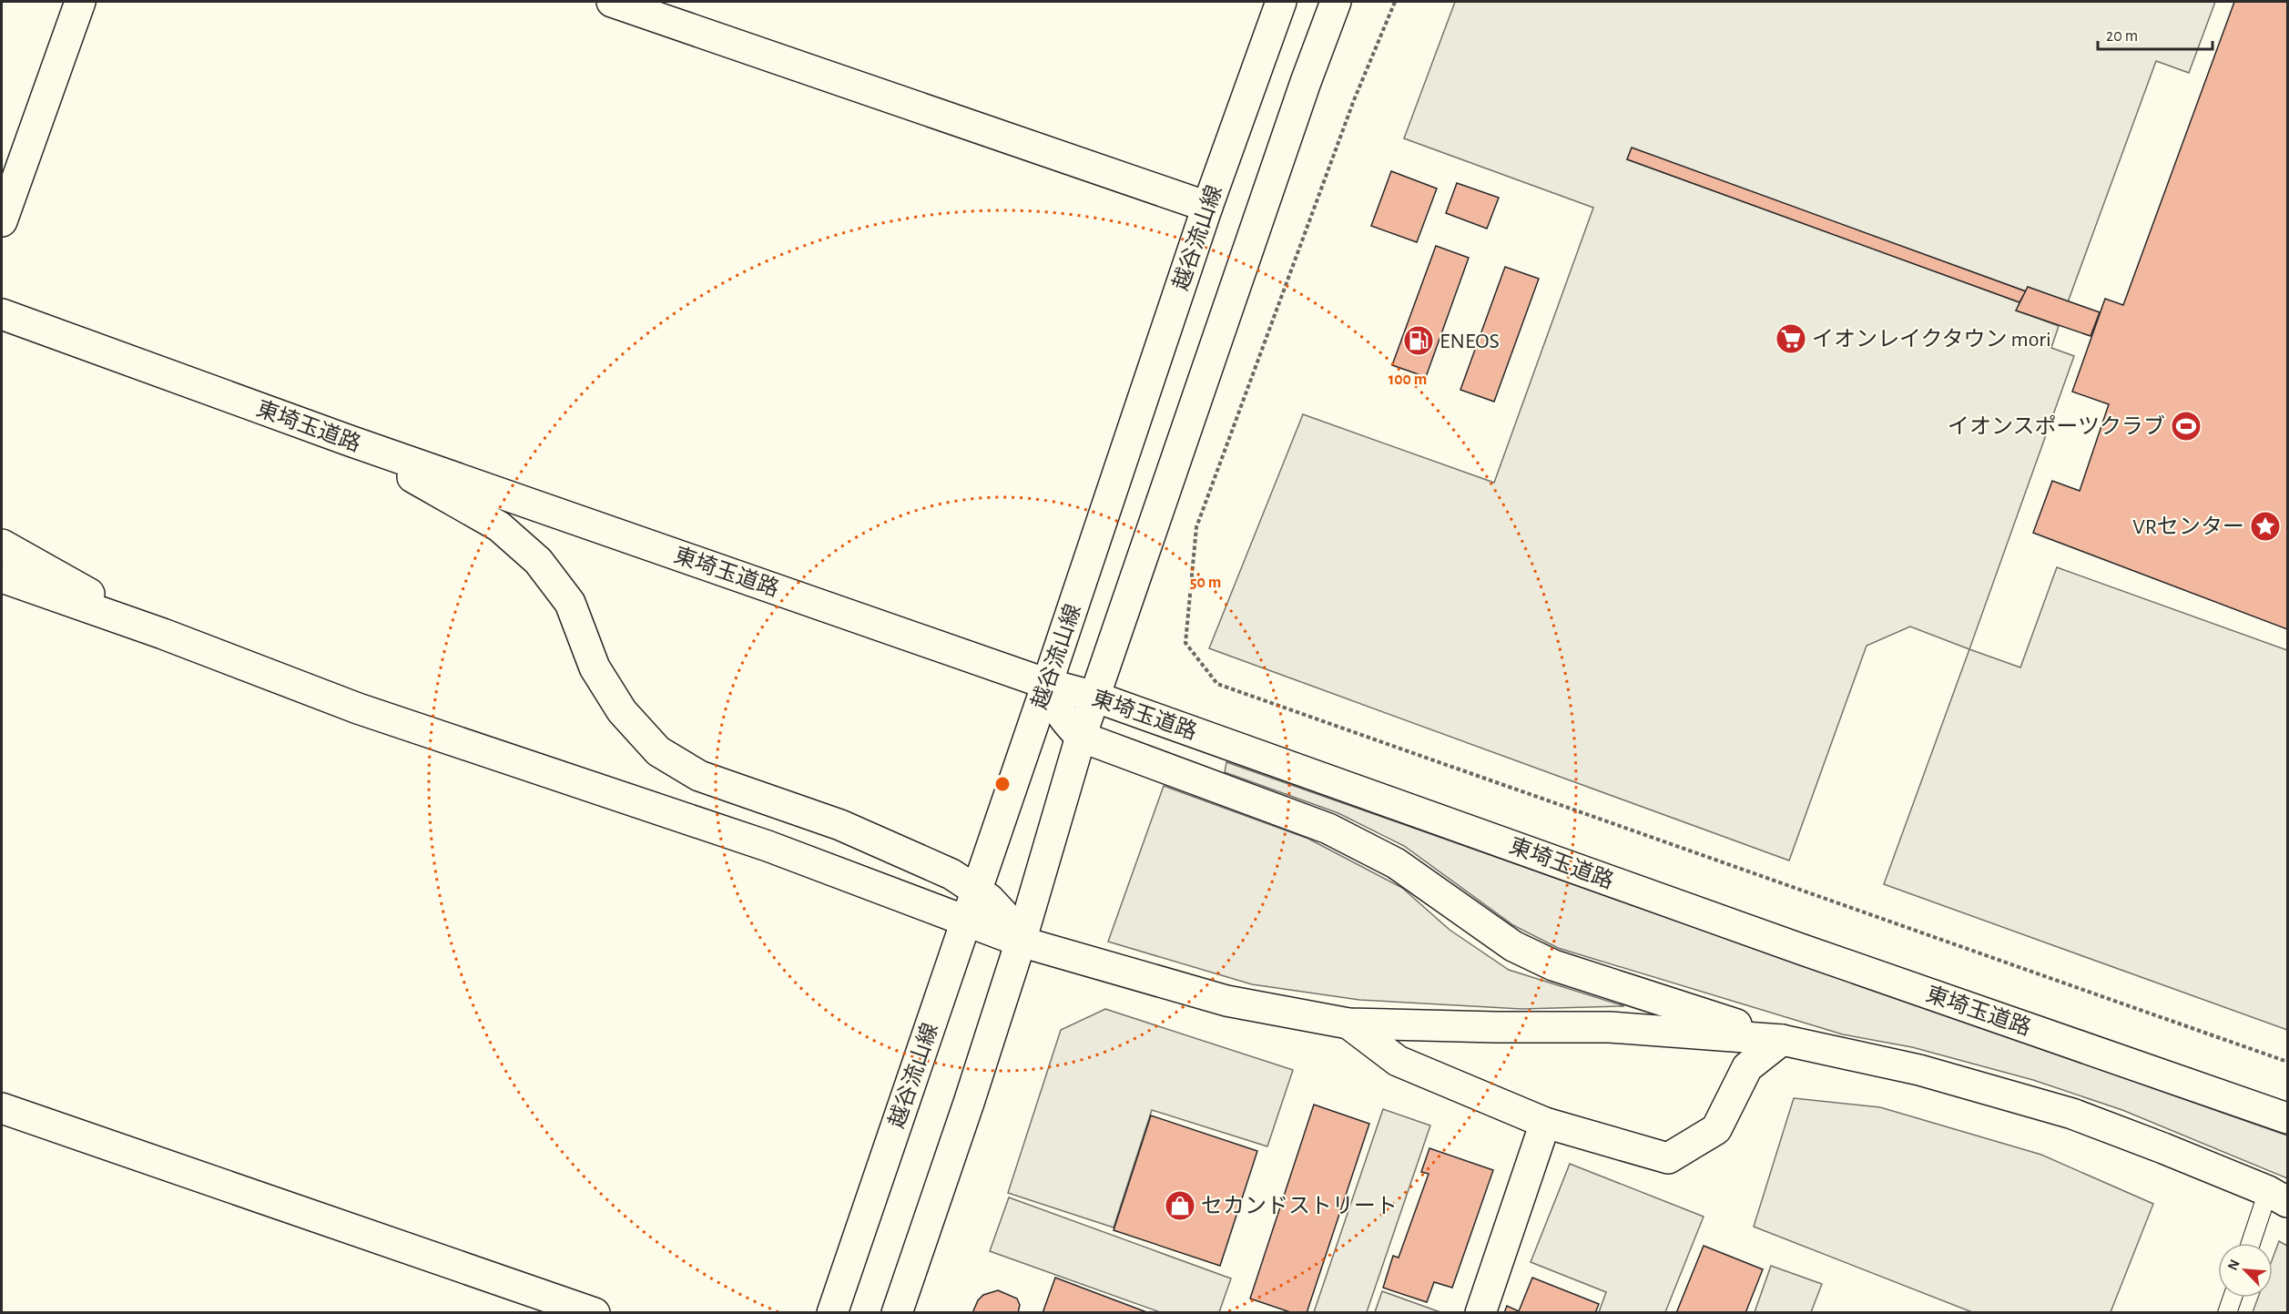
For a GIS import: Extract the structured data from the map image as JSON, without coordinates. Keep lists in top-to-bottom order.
{
  "streets": {
    "main road": ["越谷流山線", "東埼玉道路"]
  },
  "crossings": [
    ["越谷流山線", "東埼玉道路"]
  ],
  "places": {
    "supermarket": ["イオンレイクタウン mori"],
    "fuel station": ["ENEOS"],
    "sports": ["イオンスポーツクラブ"],
    "place": ["VRセンター"],
    "shop": ["セカンドストリート"]
  },
  "scale_bar": "20 m",
  "north": "top left",
  "rings": ["100 m", "50 m"]
}
